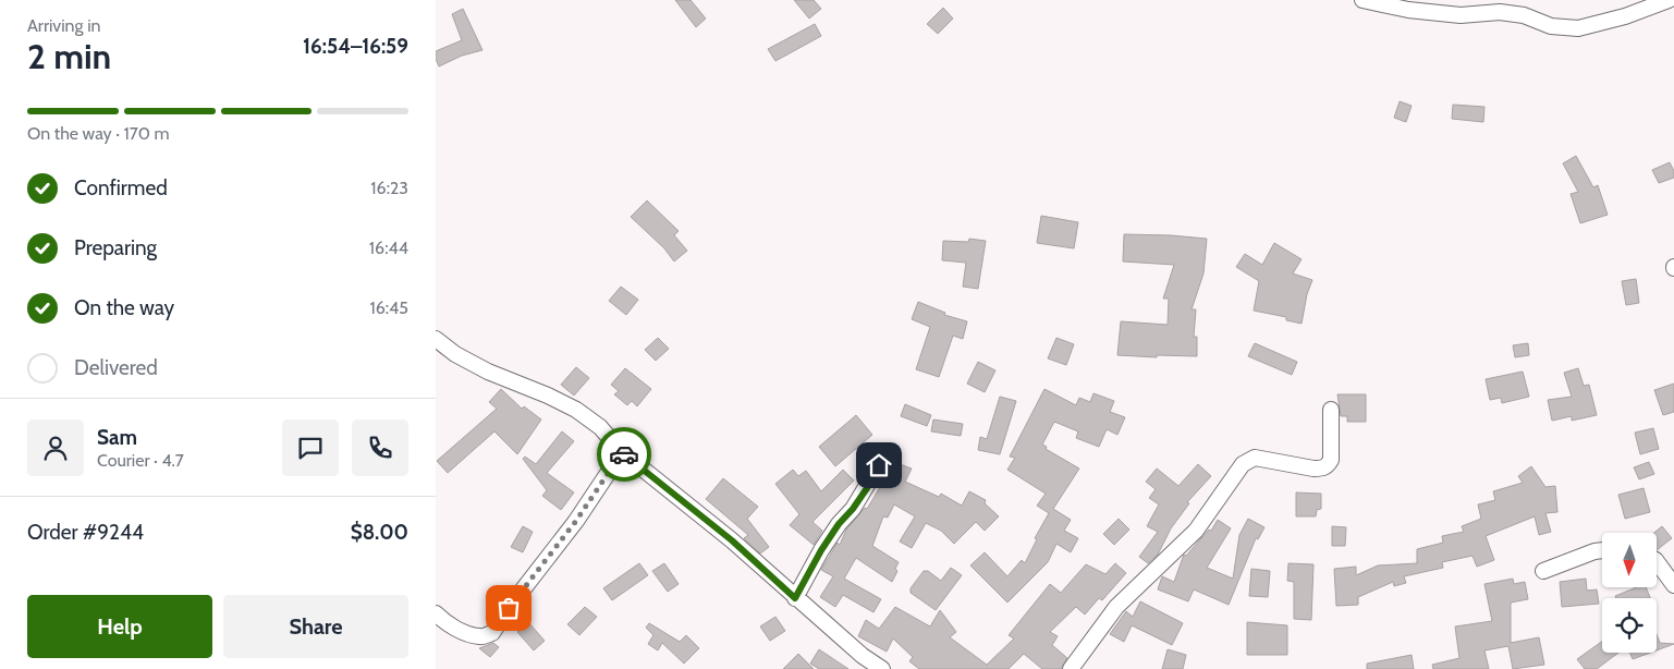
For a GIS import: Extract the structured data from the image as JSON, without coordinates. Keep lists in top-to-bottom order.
{
  "north": "bottom",
  "page": {
    "heading": ["2 min", "Arriving in", "16:54–16:59"],
    "panel": [
      "Sam",
      "Courier · 4.7",
      "Order #9244",
      "$8.00"
    ],
    "bar": "On the way · 170 m",
    "list": [
      ["Confirmed", "16:23"],
      ["Preparing", "16:44"],
      ["On the way", "16:45"],
      "Delivered"
    ],
    "buttons": ["Help", "Share"]
  }
}
